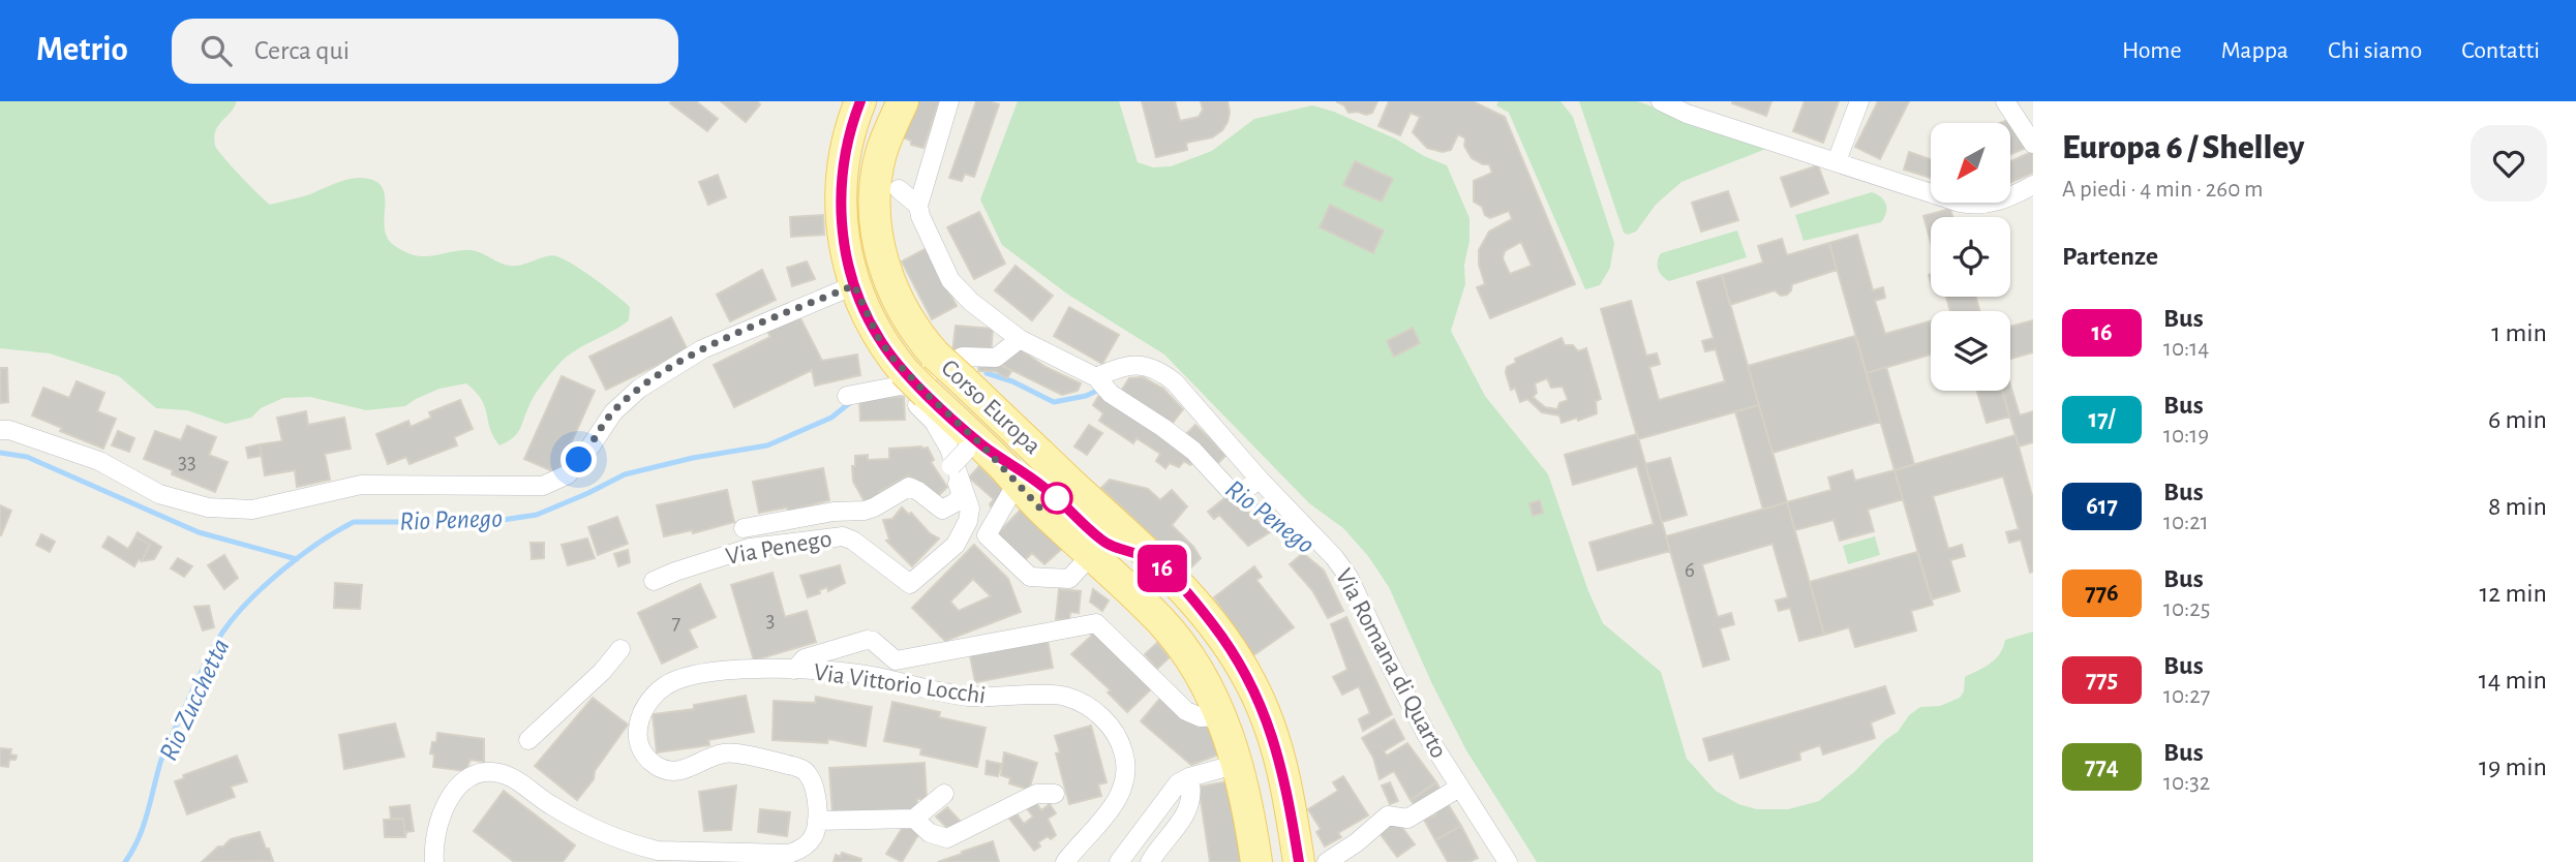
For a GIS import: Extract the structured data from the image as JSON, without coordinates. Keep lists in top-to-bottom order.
{
  "streets": {
    "main road": ["Corso Europa"],
    "street": ["Via Penego", "Via Romana di Quarto", "Via Vittorio Locchi"]
  },
  "crossings": [
    ["Corso Europa", "Via Penego"]
  ],
  "water": ["Rio Penego", "Rio Zucchetta"],
  "lines": ["bus line 16"],
  "house_numbers": [
    "33",
    "6",
    "3",
    "7"
  ],
  "north": "bottom left",
  "page": {
    "header": "Metrio",
    "search": "Cerca qui",
    "nav": [
      "Home",
      "Mappa",
      "Chi siamo",
      "Contatti"
    ],
    "on_map": "16",
    "heading": [
      ["Europa 6 / Shelley", "A piedi · 4 min · 260 m"],
      "Partenze"
    ],
    "list": [
      {
        "mark": "16",
        "name": "Bus",
        "note": "10:14",
        "value": "1 min"
      },
      {
        "mark": "17/",
        "name": "Bus",
        "note": "10:19",
        "value": "6 min"
      },
      {
        "mark": "617",
        "name": "Bus",
        "note": "10:21",
        "value": "8 min"
      },
      {
        "mark": "776",
        "name": "Bus",
        "note": "10:25",
        "value": "12 min"
      },
      {
        "mark": "775",
        "name": "Bus",
        "note": "10:27",
        "value": "14 min"
      },
      {
        "mark": "774",
        "name": "Bus",
        "note": "10:32",
        "value": "19 min"
      }
    ]
  }
}
